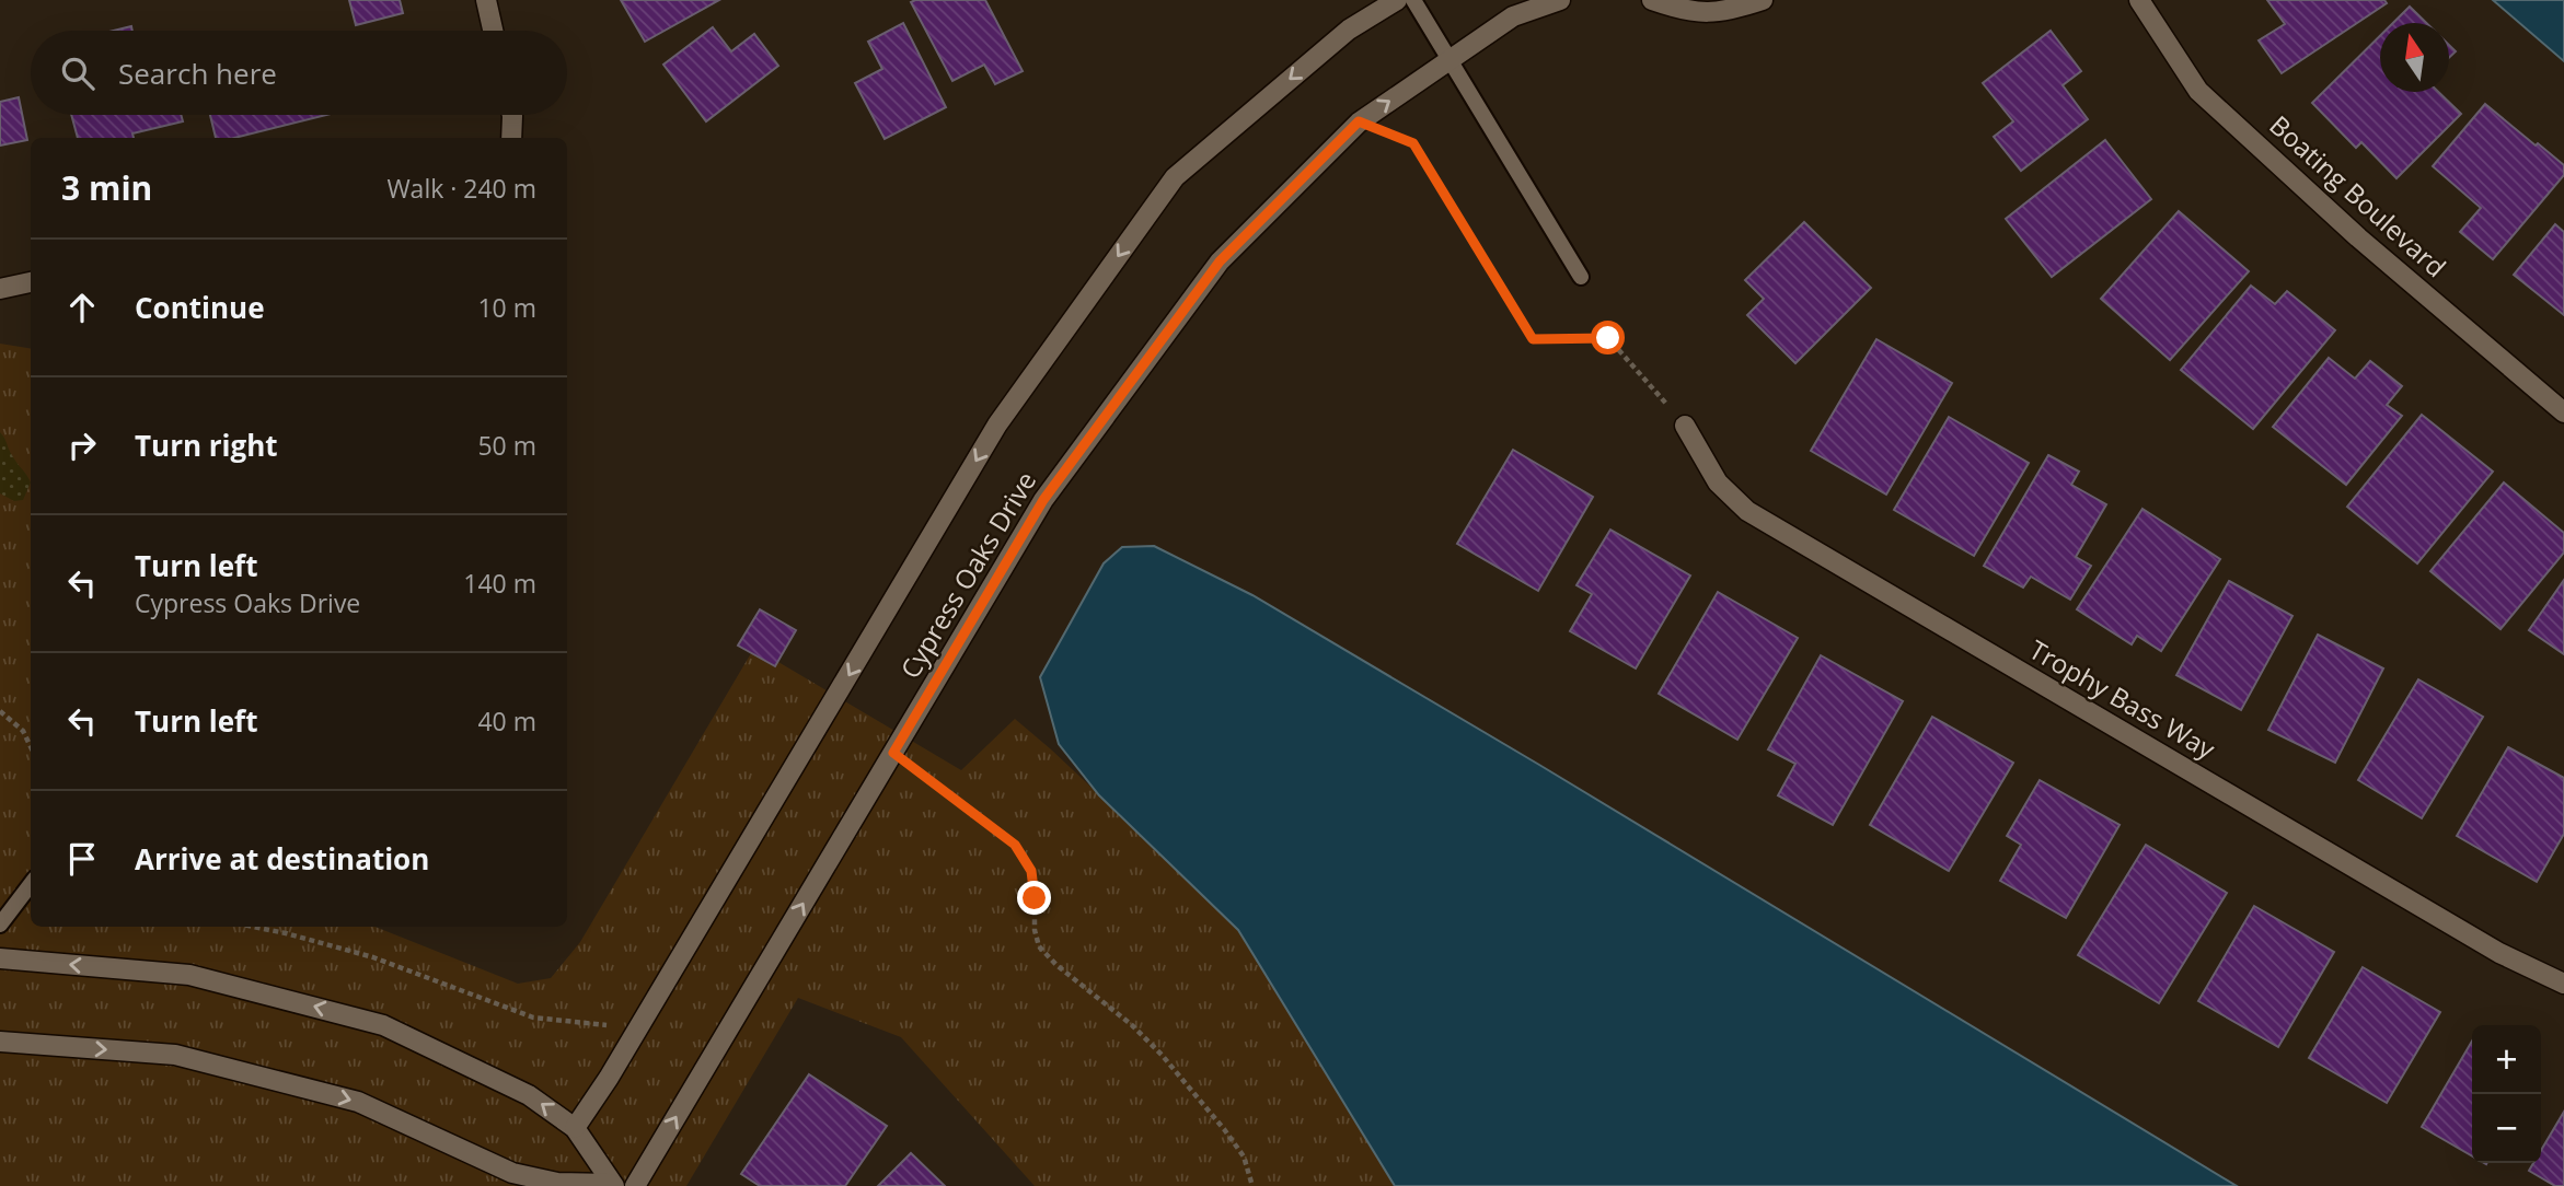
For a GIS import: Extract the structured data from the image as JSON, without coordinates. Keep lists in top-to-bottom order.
{
  "streets": {
    "street": ["Boating Boulevard", "Cypress Oaks Drive", "Trophy Bass Way"]
  },
  "north": "top",
  "page": {
    "search": "Search here",
    "heading": ["3 min", "Walk · 240 m"],
    "list": [
      ["Continue", "10 m"],
      ["Turn right", "50 m"],
      ["Turn left", "Cypress Oaks Drive", "140 m"],
      ["Turn left", "40 m"],
      "Arrive at destination"
    ],
    "map_buttons": ["+", "−"]
  }
}
